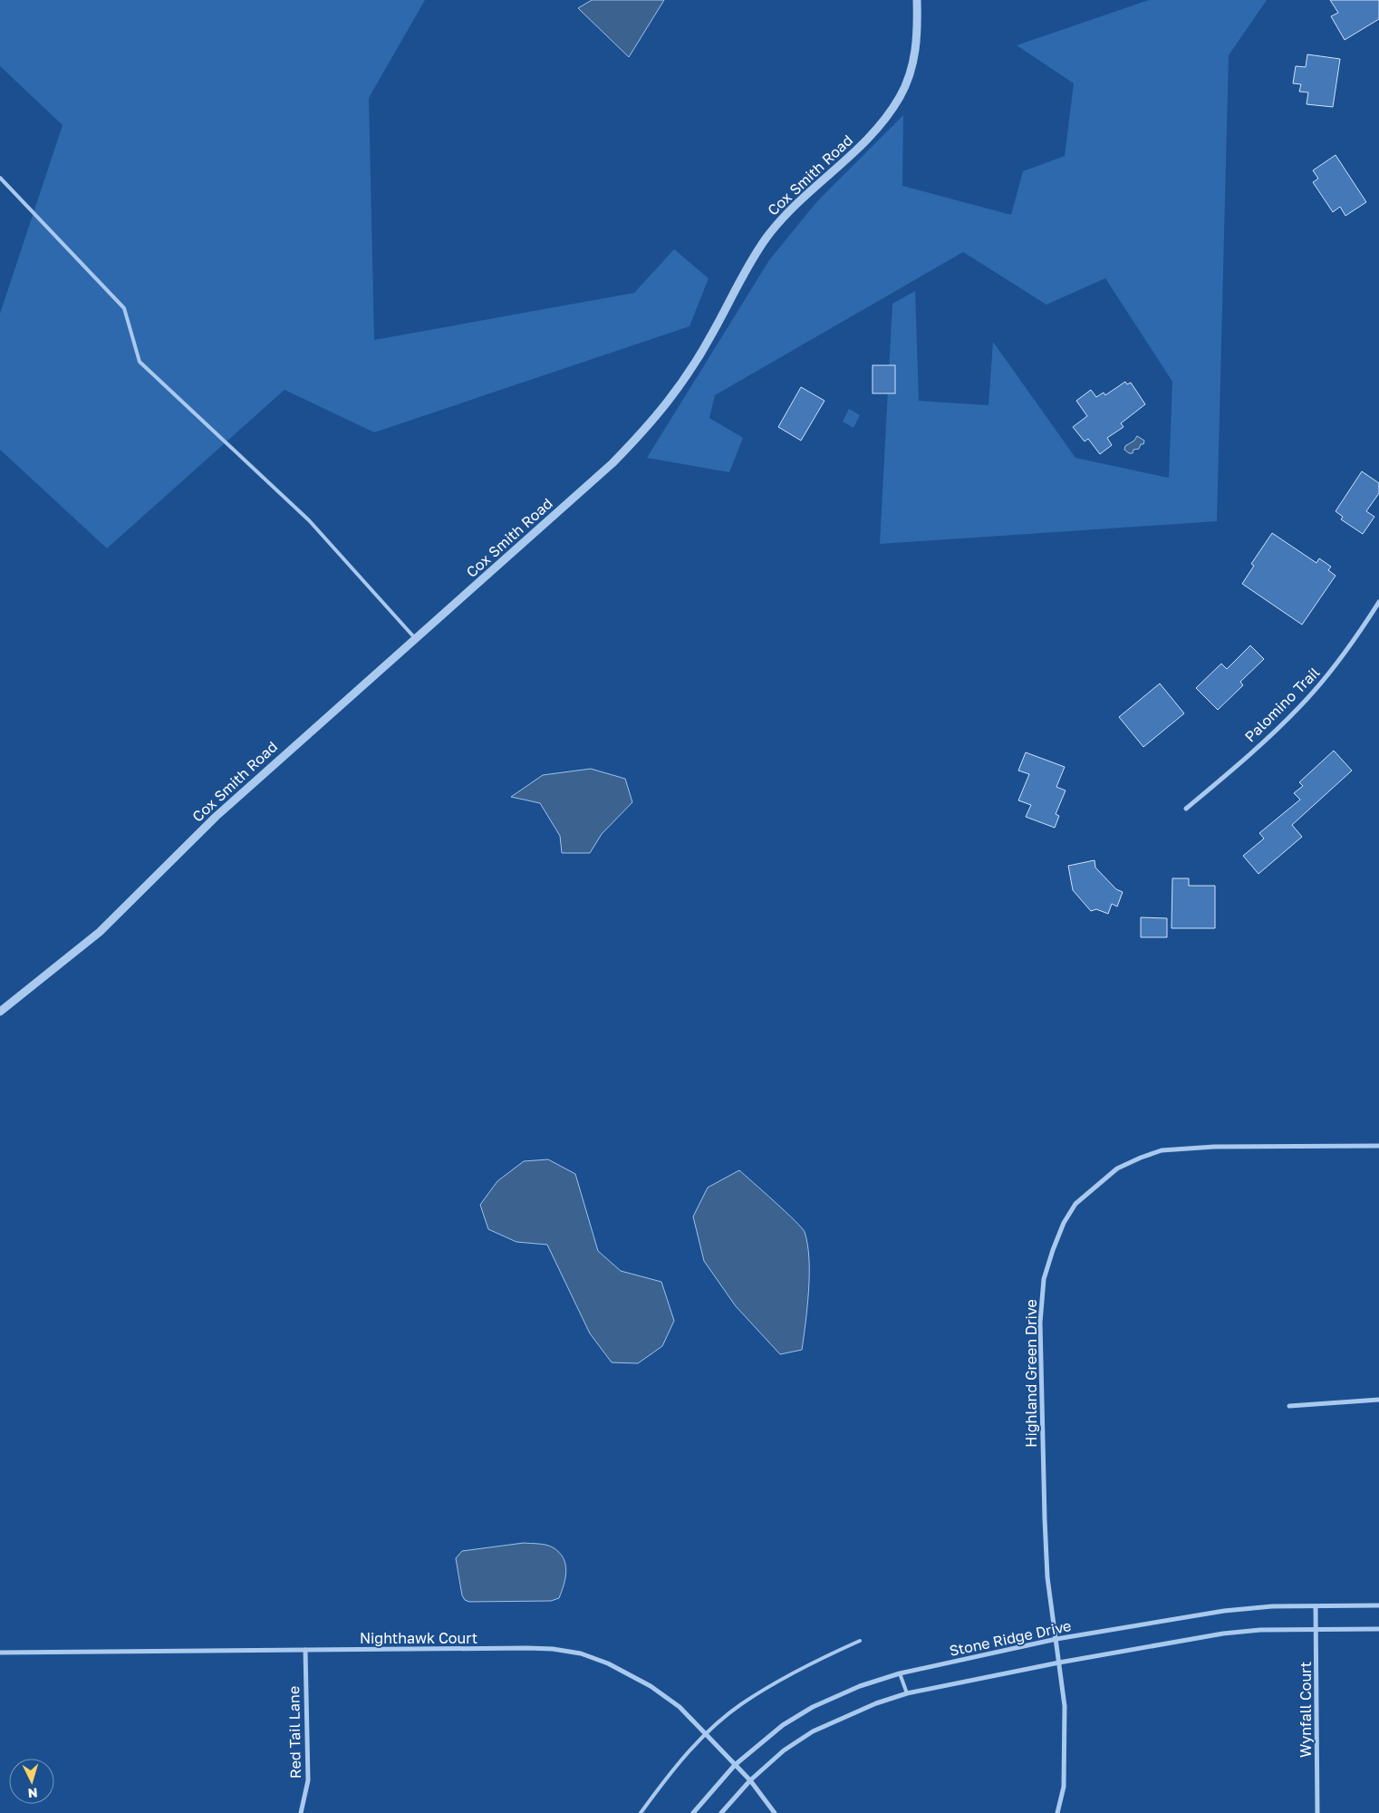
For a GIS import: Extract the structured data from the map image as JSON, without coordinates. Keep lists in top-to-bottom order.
{
  "streets": {
    "street": [
      "Cox Smith Road",
      "Palomino Trail",
      "Highland Green Drive",
      "Nighthawk Court",
      "Stone Ridge Drive",
      "Wynfall Court",
      "Red Tail Lane"
    ]
  },
  "crossings": [
    ["Highland Green Drive", "Stone Ridge Drive"],
    ["Nighthawk Court", "Stone Ridge Drive"],
    ["Nighthawk Court", "Red Tail Lane"],
    ["Stone Ridge Drive", "Wynfall Court"]
  ],
  "north": "bottom"
}
